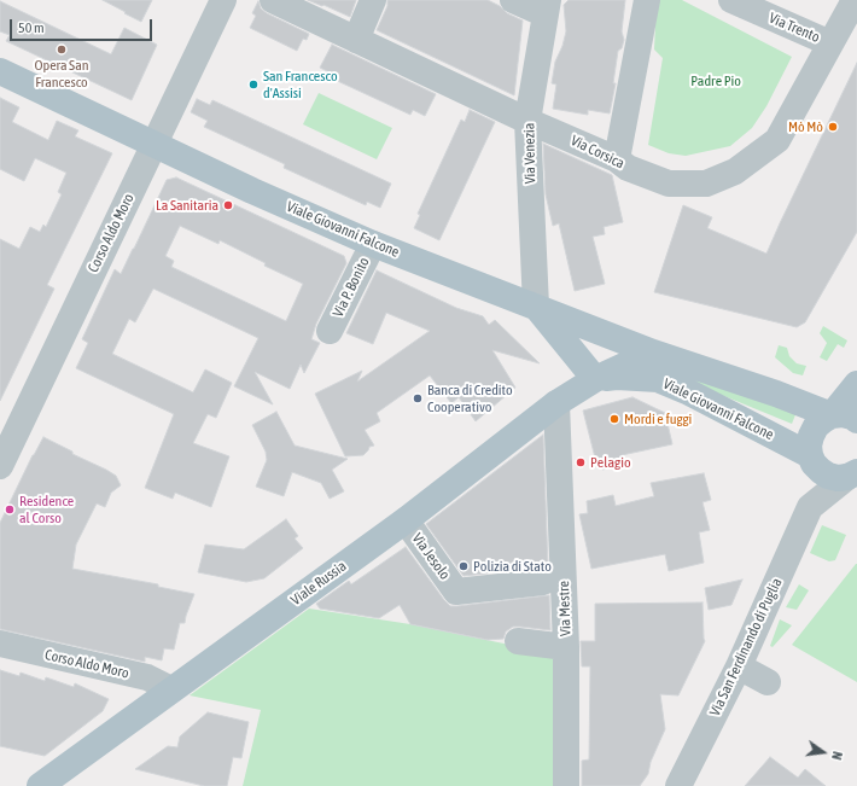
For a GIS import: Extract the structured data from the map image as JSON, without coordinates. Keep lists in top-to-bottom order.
{
  "streets": {
    "main road": ["Viale Giovanni Falcone", "Viale Russia"],
    "street": [
      "Via Trento",
      "Via Corsica",
      "Via Venezia",
      "Corso Aldo Moro",
      "Via P. Bonito",
      "Via Jesolo",
      "Via Mestre",
      "Via San Ferdinando di Puglia"
    ]
  },
  "crossings": [
    ["Via Trento", "Via Corsica"],
    ["Via Corsica", "Via Venezia"],
    ["Via Venezia", "Viale Giovanni Falcone"],
    ["Viale Giovanni Falcone", "Corso Aldo Moro"],
    ["Viale Giovanni Falcone", "Via P. Bonito"],
    ["Viale Giovanni Falcone", "Viale Russia"],
    ["Viale Giovanni Falcone", "Via San Ferdinando di Puglia"],
    ["Corso Aldo Moro", "Viale Russia"],
    ["Via Jesolo", "Viale Russia"],
    ["Viale Russia", "Via Mestre"]
  ],
  "parks": ["Padre Pio"],
  "places": [
    "Opera San Francesco",
    "San Francesco d'Assisi",
    "Mò Mò",
    "La Sanitaria",
    "Banca di Credito Cooperativo",
    "Mordi e fuggi",
    "Pelagio",
    "Residence al Corso",
    "Polizia di Stato"
  ],
  "scale_bar": "50 m",
  "north": "right"
}
